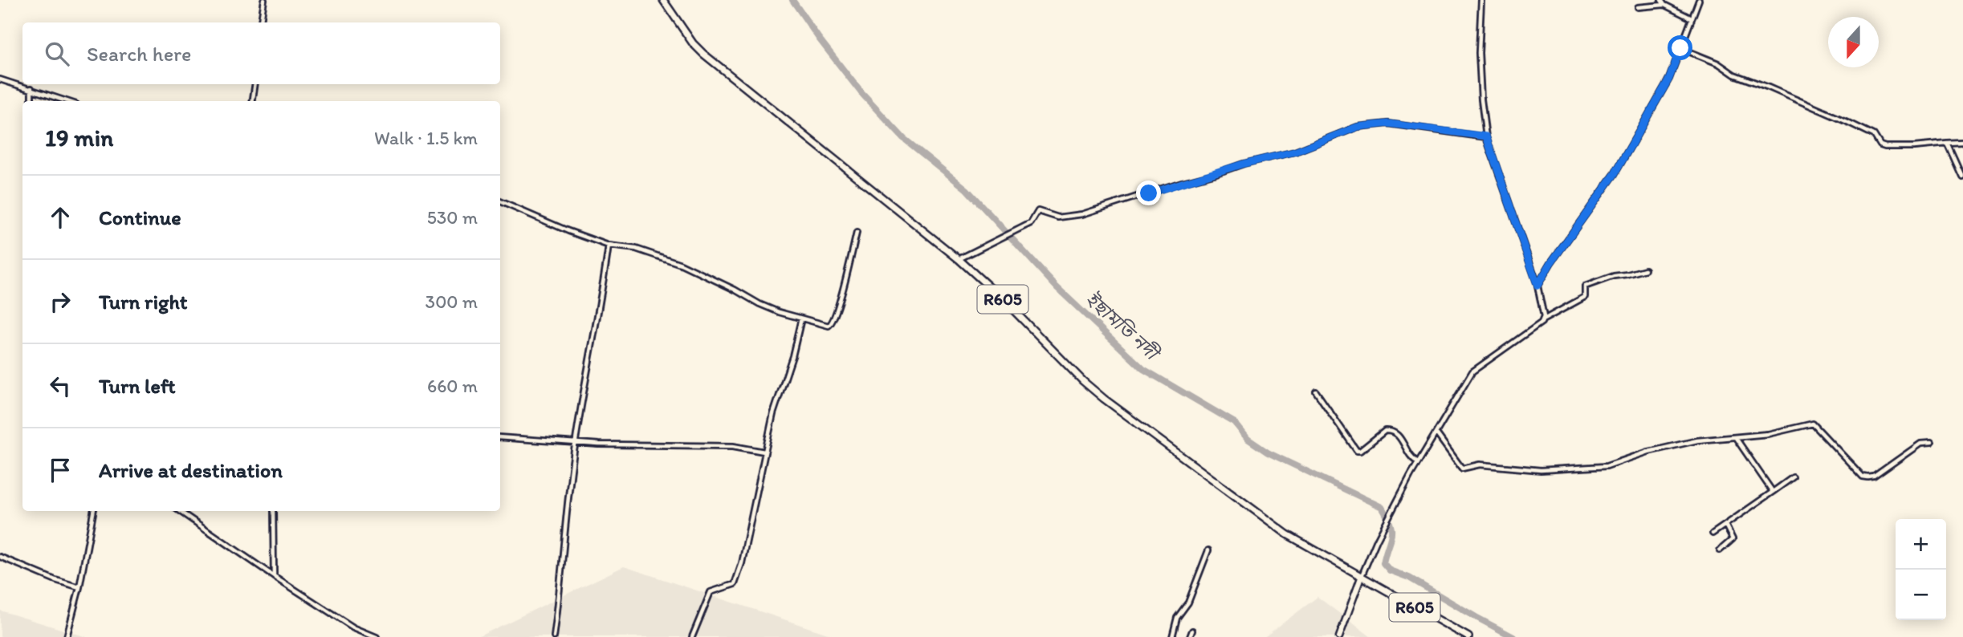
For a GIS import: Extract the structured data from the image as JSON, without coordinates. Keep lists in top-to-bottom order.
{
  "streets": {
    "main road": ["R605"]
  },
  "water": ["ইছামতি নদী"],
  "north": "bottom",
  "page": {
    "search": "Search here",
    "heading": ["19 min", "Walk · 1.5 km"],
    "list": [
      ["Continue", "530 m"],
      ["Turn right", "300 m"],
      ["Turn left", "660 m"],
      "Arrive at destination"
    ],
    "map_buttons": ["+", "−"]
  }
}
